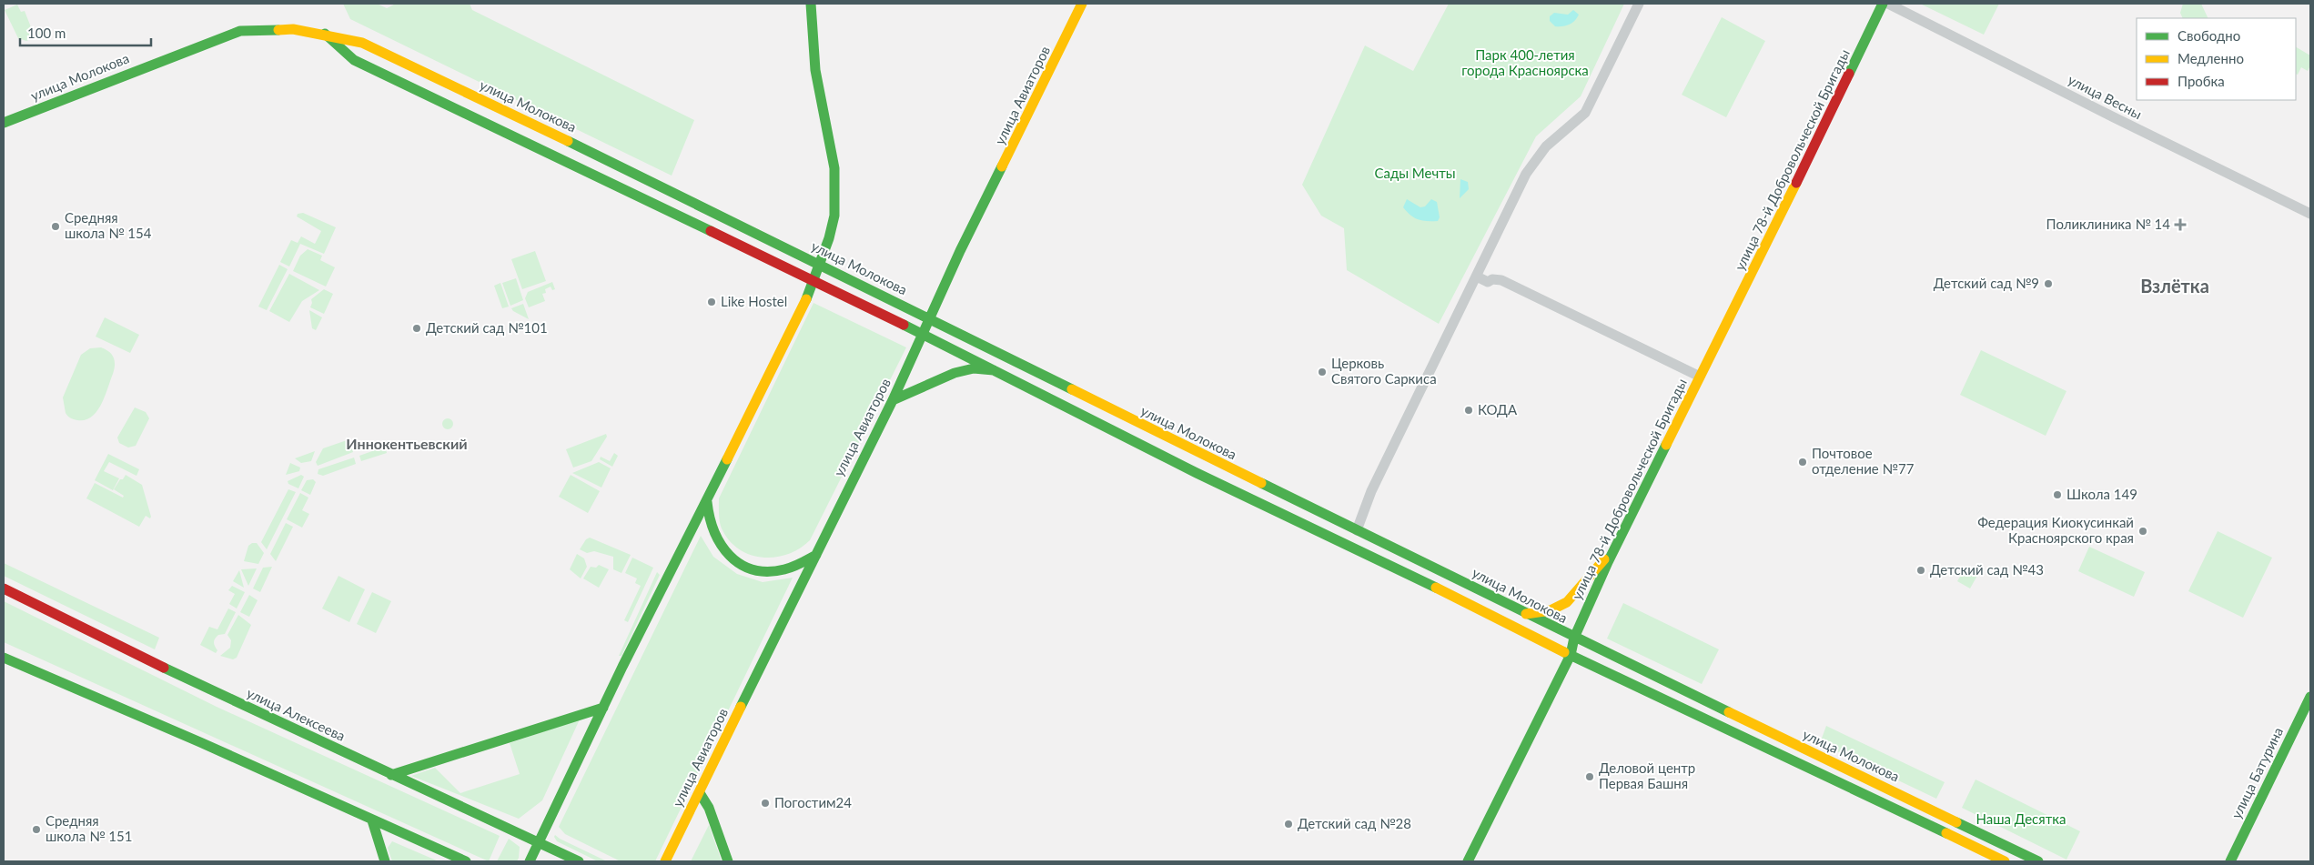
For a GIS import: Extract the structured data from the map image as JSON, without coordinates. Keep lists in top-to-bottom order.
{
  "streets": {
    "main road": [
      "улица Молокова",
      "улица Авиаторов",
      "улица 78-й Добровольческой Бригады",
      "улица Алексеева",
      "улица Батурина"
    ],
    "street": ["улица Весны"]
  },
  "crossings": [
    ["улица Молокова", "улица Авиаторов"],
    ["улица Молокова", "улица 78-й Добровольческой Бригады"]
  ],
  "districts": ["Взлётка", "Иннокентьевский"],
  "parks": ["Парк 400-летия города Красноярска", "Сады Мечты", "Наша Десятка"],
  "places": {
    "health": ["Поликлиника № 14"],
    "other": [
      "Средняя школа № 154",
      "Детский сад №9",
      "Like Hostel",
      "Детский сад №101",
      "Церковь Святого Саркиса",
      "КОДА",
      "Почтовое отделение №77",
      "Школа 149",
      "Федерация Киокусинкай Красноярского края",
      "Детский сад №43",
      "Деловой центр Первая Башня",
      "Погостим24",
      "Детский сад №28",
      "Средняя школа № 151"
    ]
  },
  "legend": ["Свободно", "Медленно", "Пробка"],
  "scale_bar": "100 m"
}
